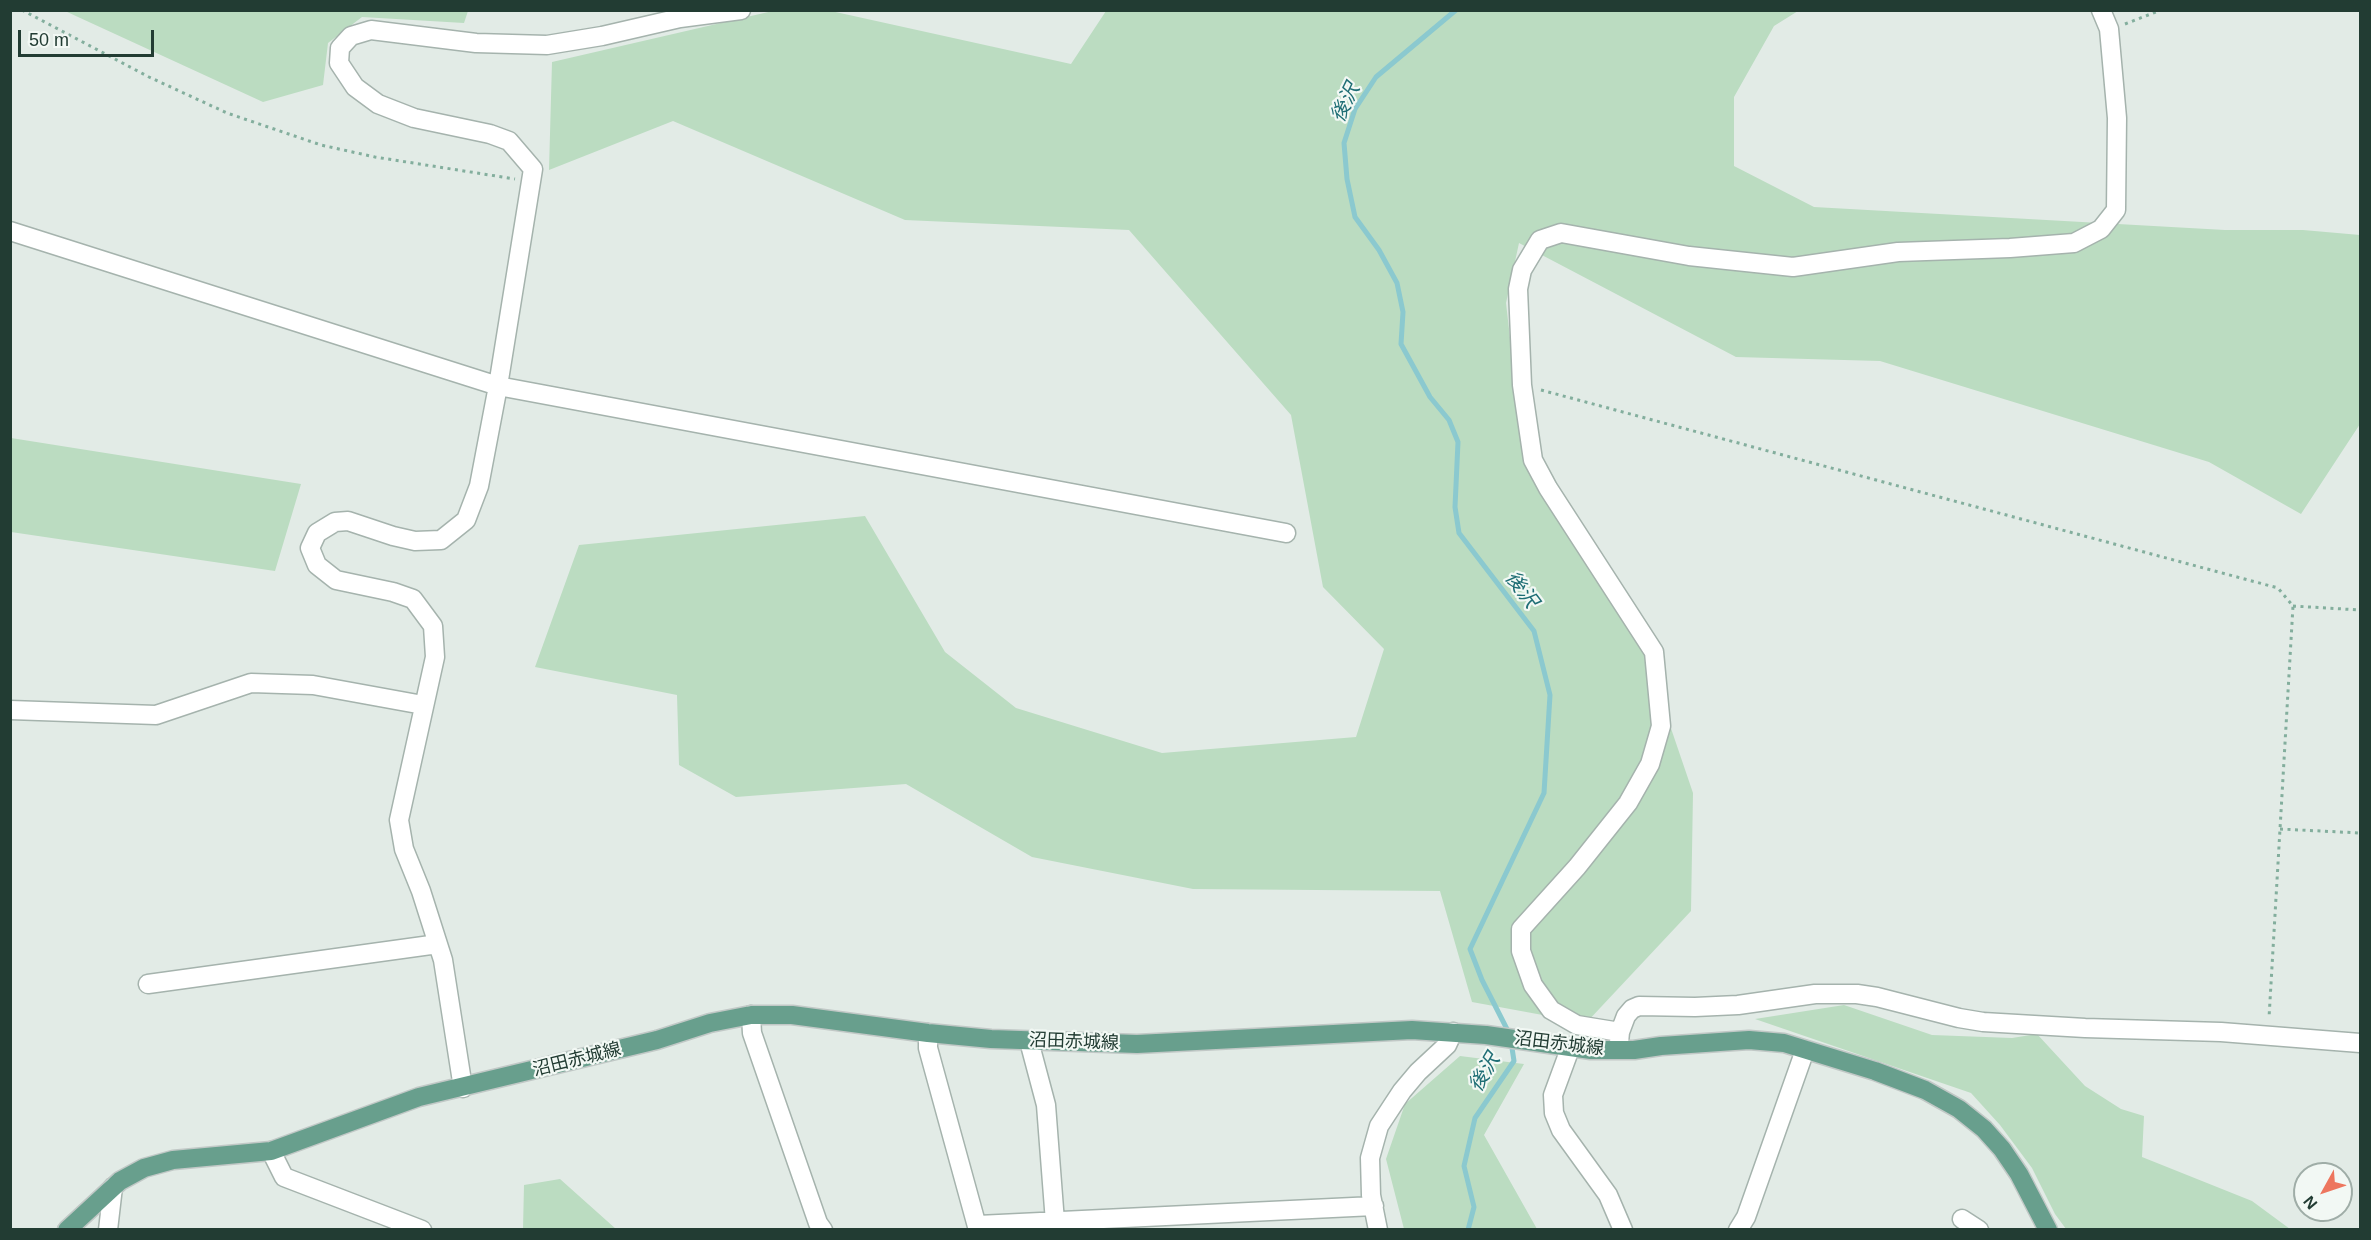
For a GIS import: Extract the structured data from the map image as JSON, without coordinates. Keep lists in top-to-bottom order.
{
  "streets": {
    "main road": ["沼田赤城線"]
  },
  "water": ["後沢"],
  "scale_bar": "50 m",
  "north": "bottom left"
}
